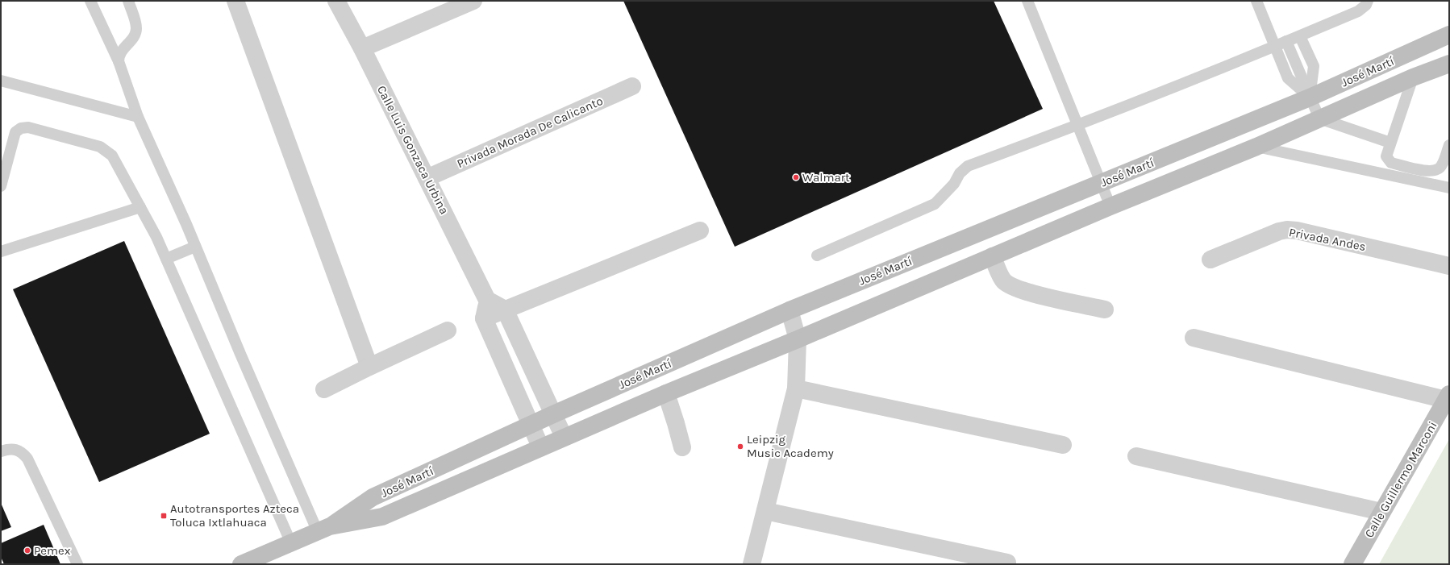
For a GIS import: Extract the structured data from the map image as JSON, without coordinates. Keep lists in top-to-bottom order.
{
  "streets": {
    "main road": ["José Martí", "Calle Guillermo Marconi"],
    "street": ["Privada Morada De Calicanto", "Calle Luis Gonzaca Urbina", "Privada Andes"]
  },
  "crossings": [
    ["Privada Morada De Calicanto", "Calle Luis Gonzaca Urbina"]
  ],
  "places": {
    "other": ["Walmart", "Leipzig Music Academy", "Pemex"],
    "transit": ["Autotransportes Azteca Toluca Ixtlahuaca"]
  }
}
